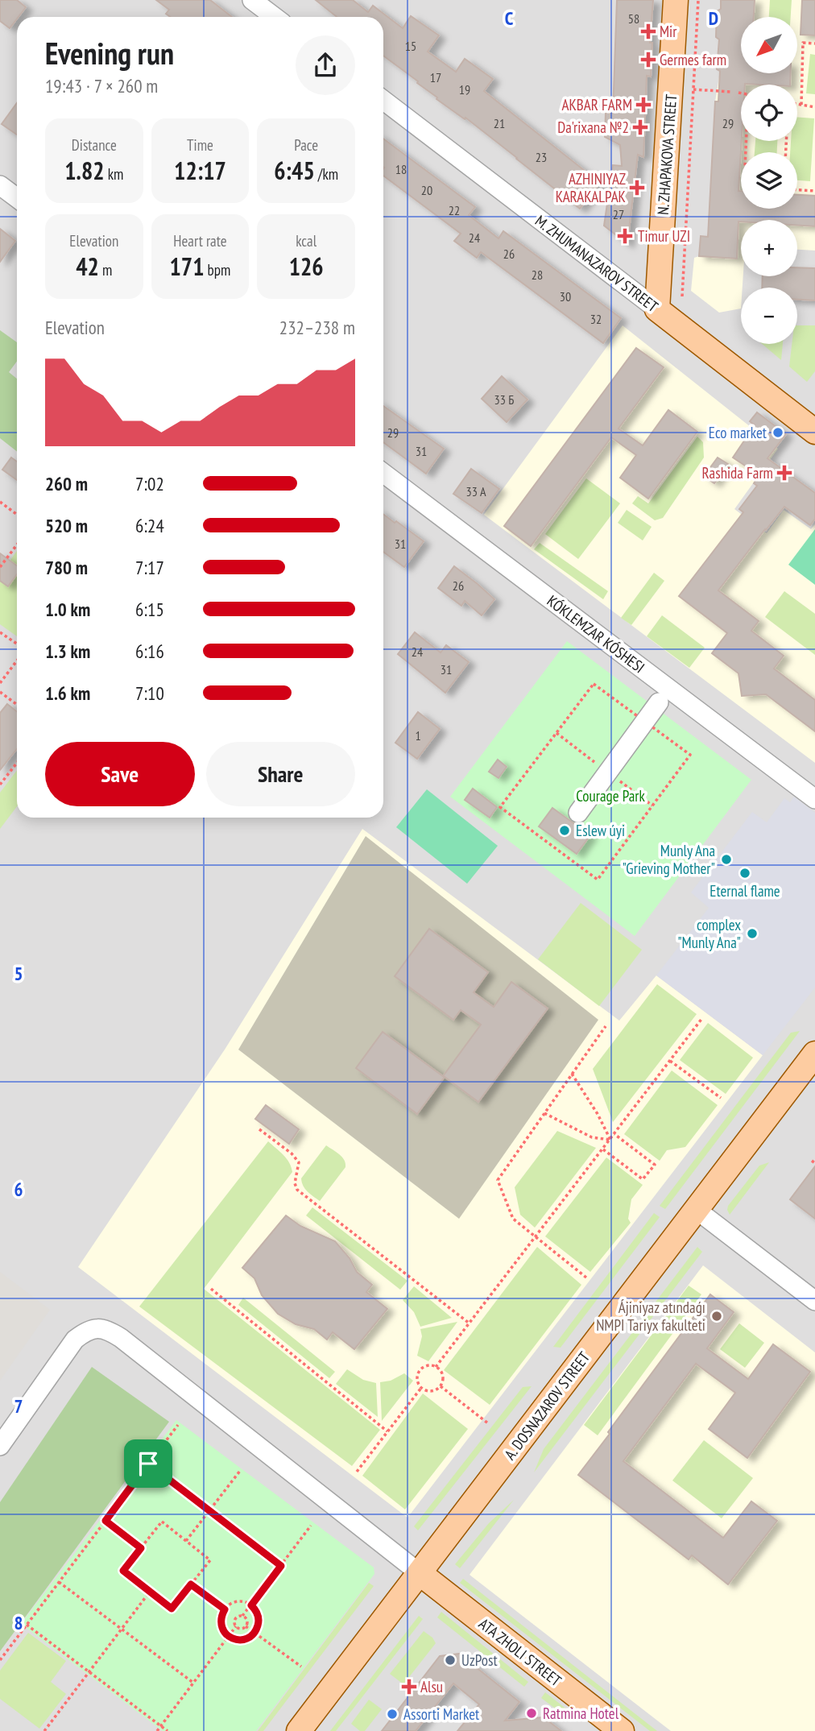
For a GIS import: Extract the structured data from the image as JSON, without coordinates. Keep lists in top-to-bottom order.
{
  "streets": {
    "main road": [
      "N. ZHAPAKOVA STREET",
      "M. ZHUMANAZAROV STREET",
      "A. DOSNAZAROV STREET",
      "ATA ZHOLI STREET"
    ],
    "street": ["KÓKLEMZAR KÓSHESI"]
  },
  "crossings": [
    ["N. ZHAPAKOVA STREET", "M. ZHUMANAZAROV STREET"],
    ["A. DOSNAZAROV STREET", "ATA ZHOLI STREET"]
  ],
  "parks": ["Courage Park"],
  "places": {
    "health": [
      "Mir",
      "Germes farm",
      "AKBAR FARM",
      "Da'rixana №2",
      "AZHINIYAZ KARAKALPAK",
      "Timur UZI",
      "Rashida Farm",
      "Alsu"
    ],
    "other": [
      "Eco market",
      "Eslew úyi",
      "Munly Ana \"Grieving Mother\"",
      "Eternal flame",
      "complex \"Munly Ana\"",
      "Ájiniyaz atındaǵı NMPI Tariyx fakulteti",
      "UzPost",
      "Ratmina Hotel",
      "Assorti Market"
    ]
  },
  "house_numbers": [
    "58",
    "15",
    "17",
    "19",
    "21",
    "29",
    "23",
    "18",
    "20",
    "22",
    "27",
    "24",
    "26",
    "28",
    "30",
    "32",
    "33 Б",
    "29",
    "31",
    "33 А",
    "31",
    "26",
    "24",
    "31",
    "1"
  ],
  "north": "bottom left",
  "page": {
    "map_buttons": ["+", "−"],
    "heading": ["Evening run", "19:43 · 7 × 260 m"],
    "stats": [
      ["Distance", "1.82 km"],
      ["Time", "12:17"],
      ["Pace", "6:45 /km"],
      ["Elevation", "42 m"],
      ["Heart rate", "171 bpm"],
      ["kcal", "126"]
    ],
    "chart": ["Elevation", "232–238 m"],
    "list": [
      {
        "name": "260 m",
        "note": "7:02"
      },
      {
        "name": "520 m",
        "note": "6:24"
      },
      {
        "name": "780 m",
        "note": "7:17"
      },
      {
        "name": "1.0 km",
        "note": "6:15"
      },
      {
        "name": "1.3 km",
        "note": "6:16"
      },
      {
        "name": "1.6 km",
        "note": "7:10"
      }
    ],
    "buttons": ["Save", "Share"]
  },
  "grid": {
    "columns": ["C", "D"],
    "rows": [
      "5",
      "6",
      "7",
      "8"
    ]
  }
}
